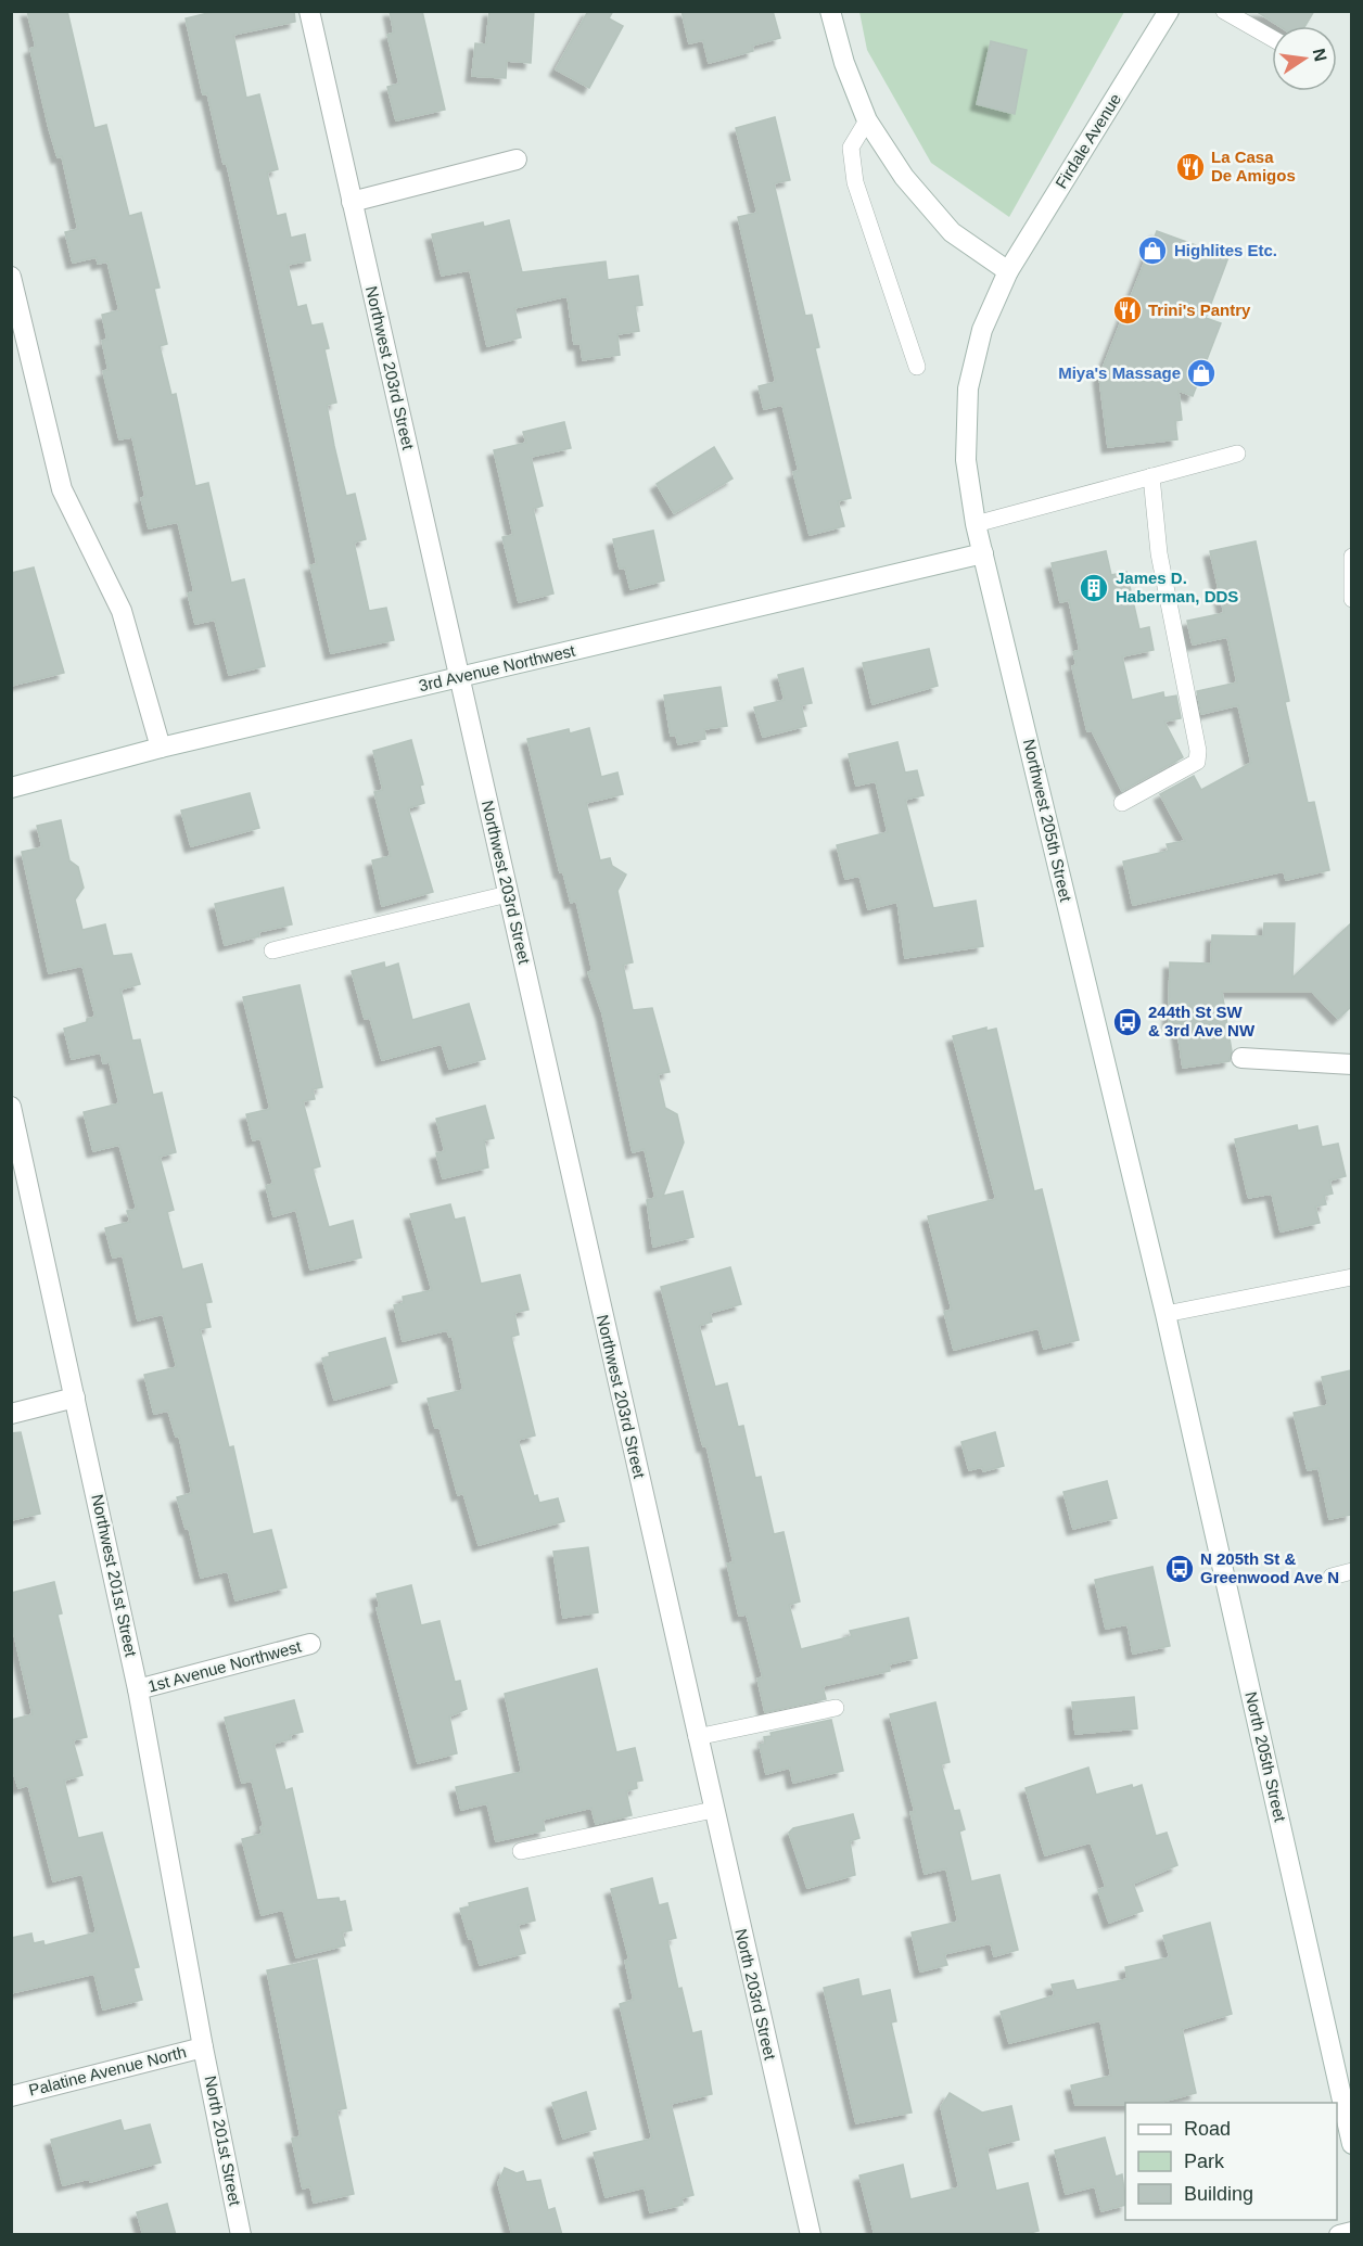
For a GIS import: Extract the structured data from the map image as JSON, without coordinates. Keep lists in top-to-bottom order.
{
  "streets": {
    "street": [
      "Firdale Avenue",
      "Northwest 203rd Street",
      "3rd Avenue Northwest",
      "Northwest 205th Street",
      "Northwest 201st Street",
      "1st Avenue Northwest",
      "North 205th Street",
      "North 203rd Street",
      "Palatine Avenue North",
      "North 201st Street"
    ]
  },
  "crossings": [
    ["Firdale Avenue", "Northwest 205th Street"],
    ["Northwest 203rd Street", "3rd Avenue Northwest"],
    ["Northwest 203rd Street", "North 203rd Street"],
    ["3rd Avenue Northwest", "Northwest 205th Street"],
    ["Northwest 205th Street", "North 205th Street"],
    ["Northwest 201st Street", "1st Avenue Northwest"],
    ["Northwest 201st Street", "Palatine Avenue North"],
    ["Northwest 201st Street", "North 201st Street"],
    ["Palatine Avenue North", "North 201st Street"]
  ],
  "places": {
    "restaurant": ["La Casa De Amigos", "Trini's Pantry"],
    "shop": ["Highlites Etc.", "Miya's Massage"],
    "building": ["James D. Haberman, DDS"],
    "bus stop": ["244th St SW & 3rd Ave NW", "N 205th St & Greenwood Ave N"]
  },
  "legend": ["Road", "Park", "Building"],
  "north": "right"
}
